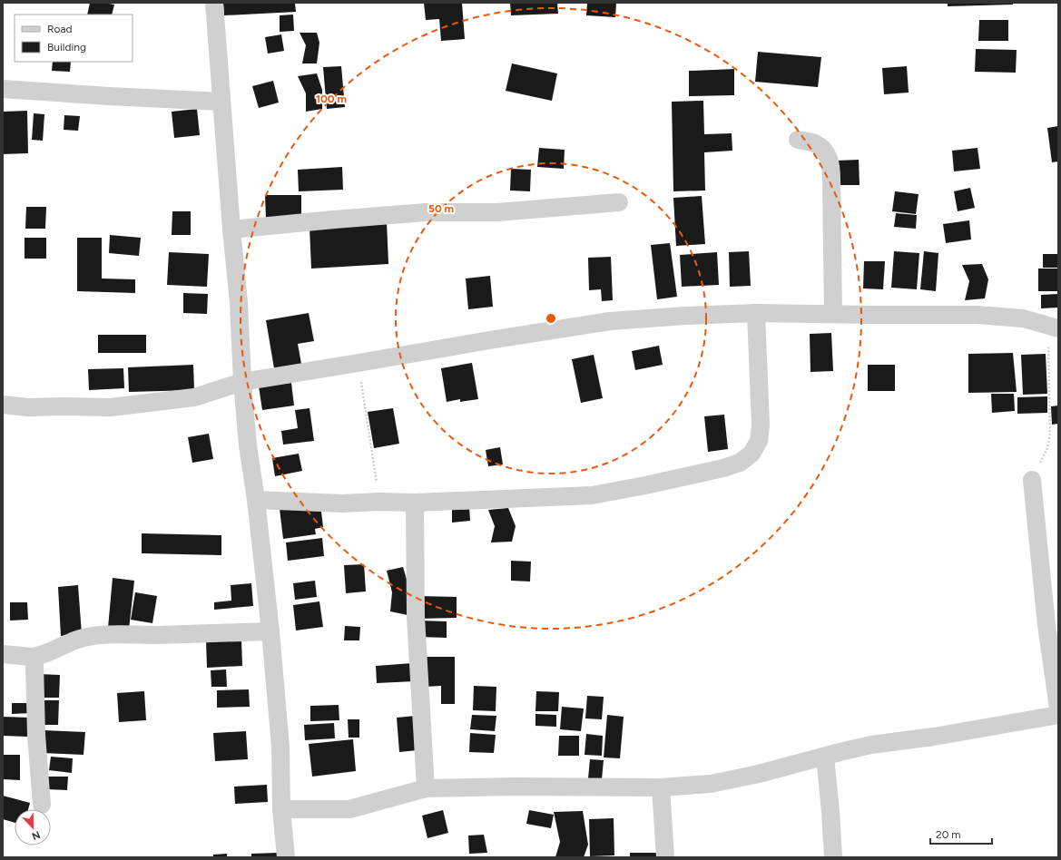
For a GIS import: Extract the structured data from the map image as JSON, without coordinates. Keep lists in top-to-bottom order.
{
  "legend": ["Road", "Building"],
  "scale_bar": "20 m",
  "north": "bottom",
  "rings": ["100 m", "50 m"]
}
